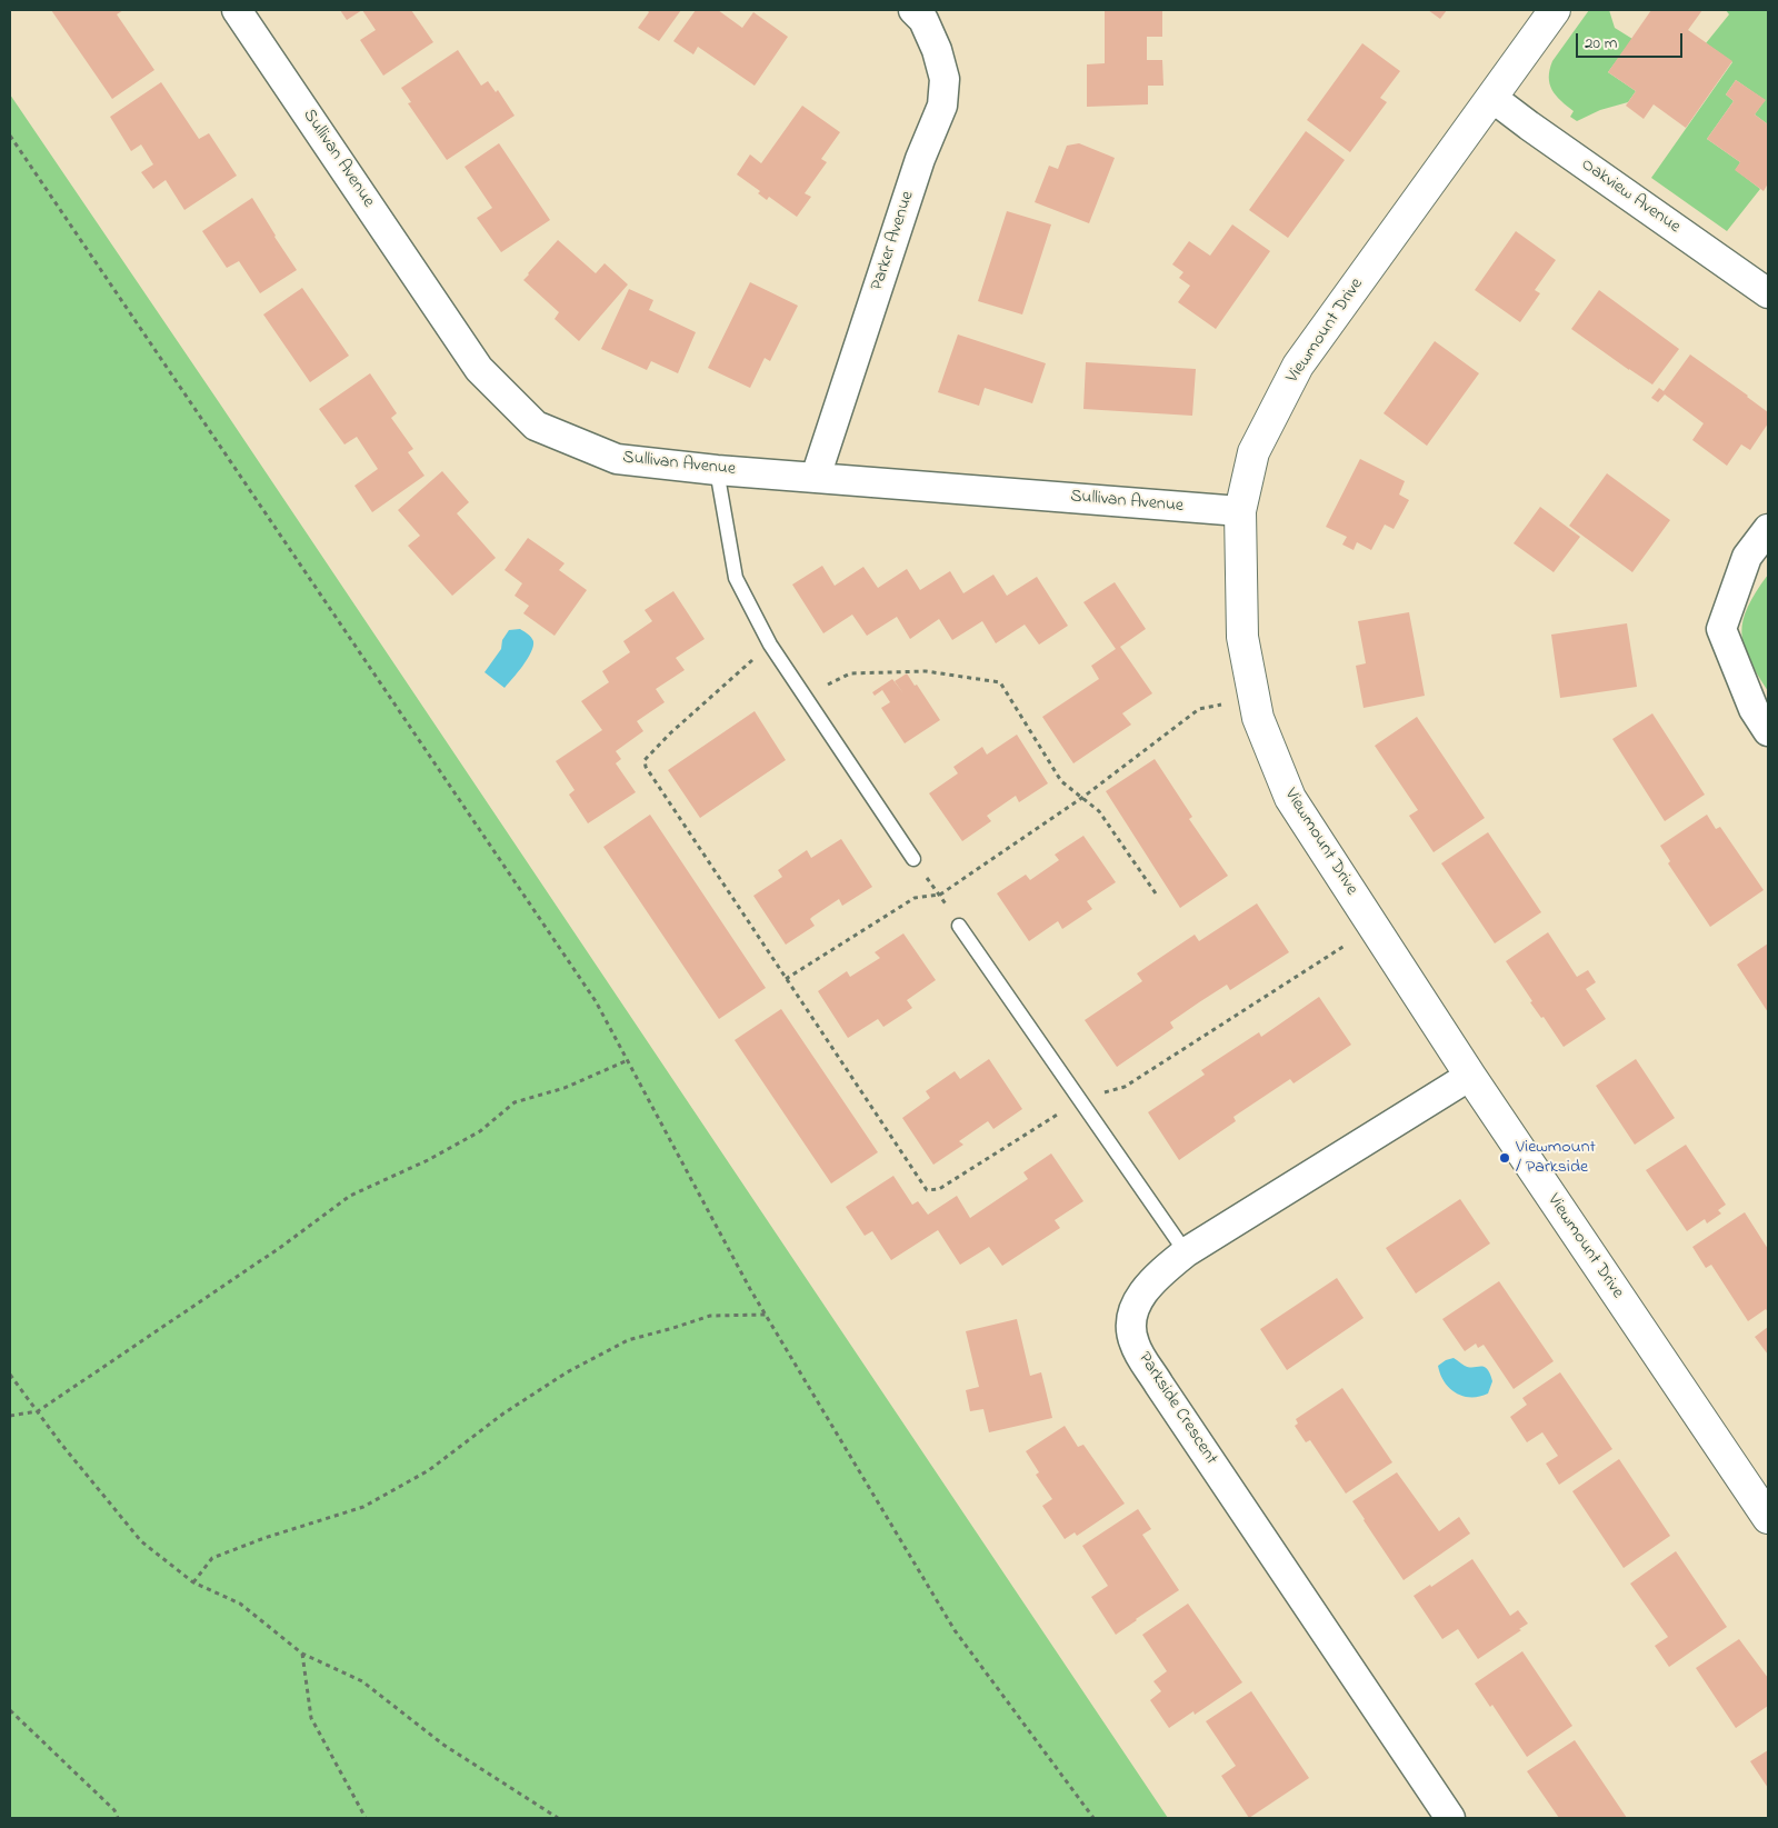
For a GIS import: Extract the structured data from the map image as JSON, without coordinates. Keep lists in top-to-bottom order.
{
  "streets": {
    "street": [
      "Sullivan Avenue",
      "Oakview Avenue",
      "Parker Avenue",
      "Viewmount Drive",
      "Parkside Crescent"
    ]
  },
  "crossings": [
    ["Sullivan Avenue", "Parker Avenue"],
    ["Sullivan Avenue", "Viewmount Drive"],
    ["Oakview Avenue", "Viewmount Drive"],
    ["Viewmount Drive", "Parkside Crescent"]
  ],
  "places": ["Viewmount / Parkside"],
  "scale_bar": "20 m"
}
